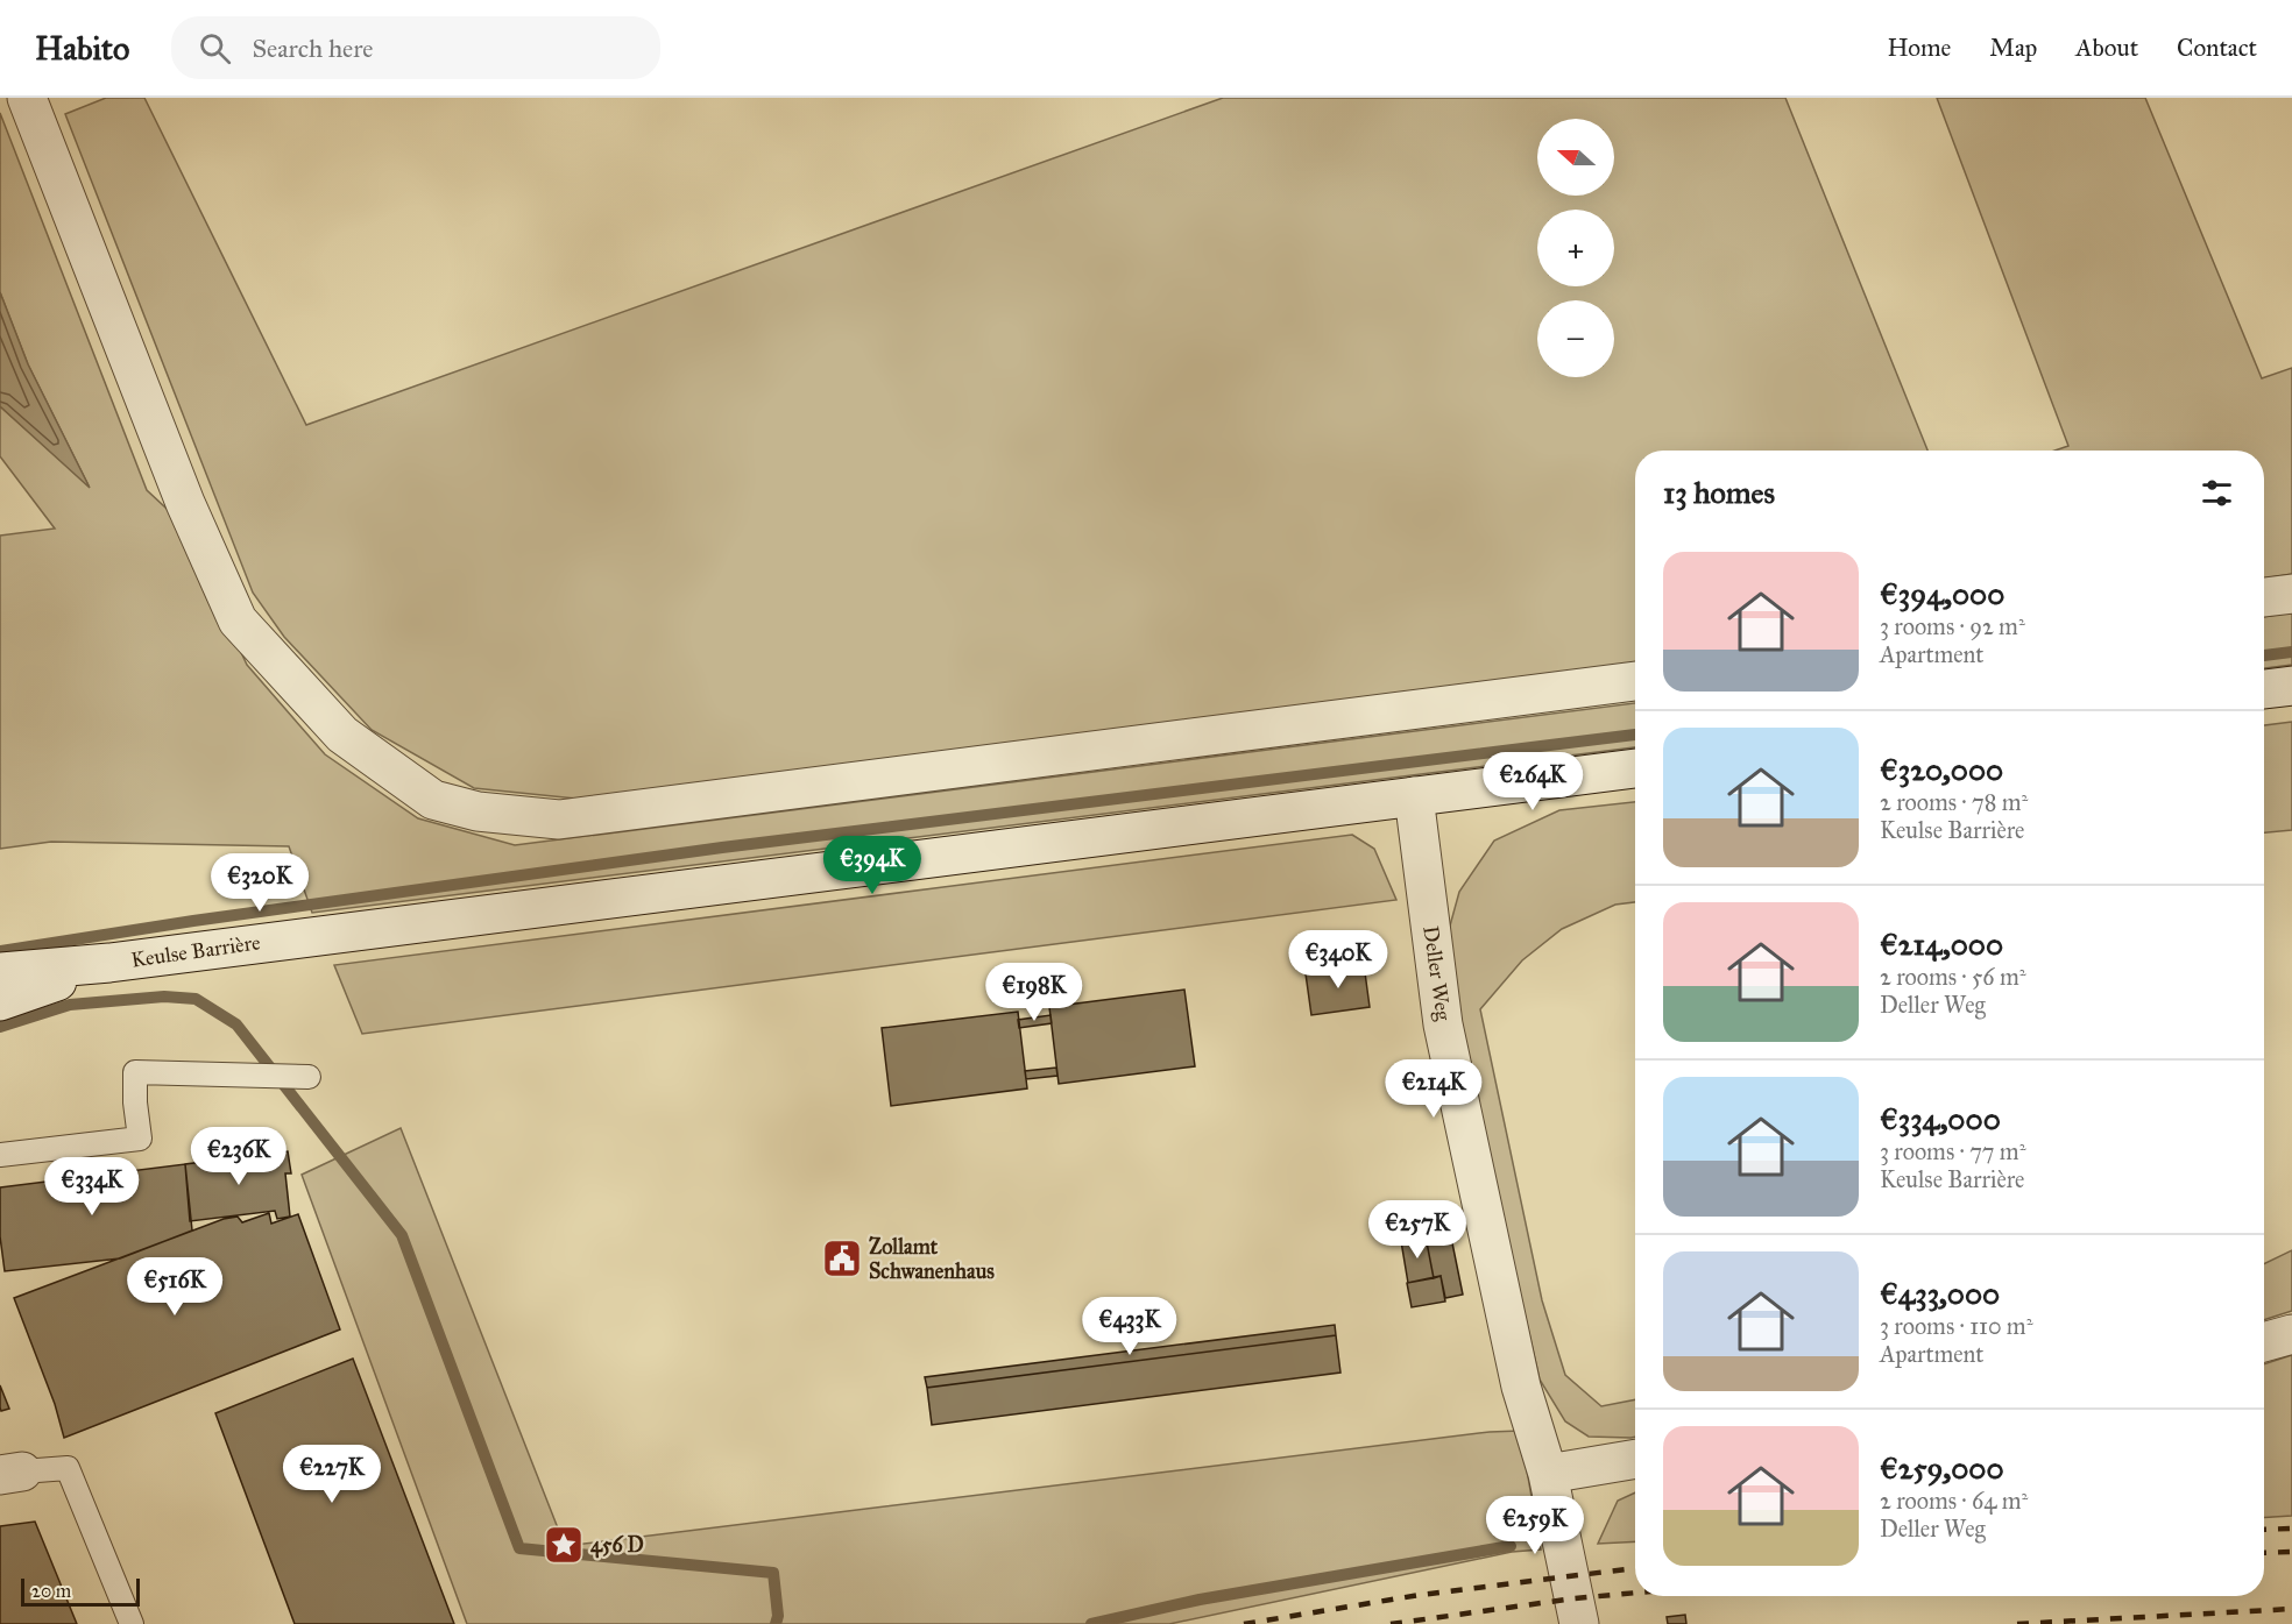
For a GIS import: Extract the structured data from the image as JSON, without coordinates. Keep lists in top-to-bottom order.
{
  "streets": {
    "street": ["Keulse Barrière", "Deller Weg"]
  },
  "crossings": [
    ["Keulse Barrière", "Deller Weg"]
  ],
  "places": {
    "public building": ["Zollamt Schwanenhaus"],
    "place": ["456 D"]
  },
  "scale_bar": "20 m",
  "north": "left",
  "page": {
    "header": "Habito",
    "search": "Search here",
    "nav": [
      "Home",
      "Map",
      "About",
      "Contact"
    ],
    "map_buttons": ["+", "−"],
    "heading": "13 homes",
    "list": [
      {
        "name": "€394,000",
        "note": "3 rooms · 92 m² · Apartment"
      },
      {
        "name": "€320,000",
        "note": "2 rooms · 78 m² · Keulse Barrière"
      },
      {
        "name": "€214,000",
        "note": "2 rooms · 56 m² · Deller Weg"
      },
      {
        "name": "€334,000",
        "note": "3 rooms · 77 m² · Keulse Barrière"
      },
      {
        "name": "€433,000",
        "note": "3 rooms · 110 m² · Apartment"
      },
      {
        "name": "€259,000",
        "note": "2 rooms · 64 m² · Deller Weg"
      }
    ],
    "price": [
      "€264K",
      "€394K",
      "€320K",
      "€340K",
      "€198K",
      "€214K",
      "€236K",
      "€334K",
      "€257K",
      "€516K",
      "€433K",
      "€227K",
      "€259K"
    ],
    "scale": "20 m"
  }
}
